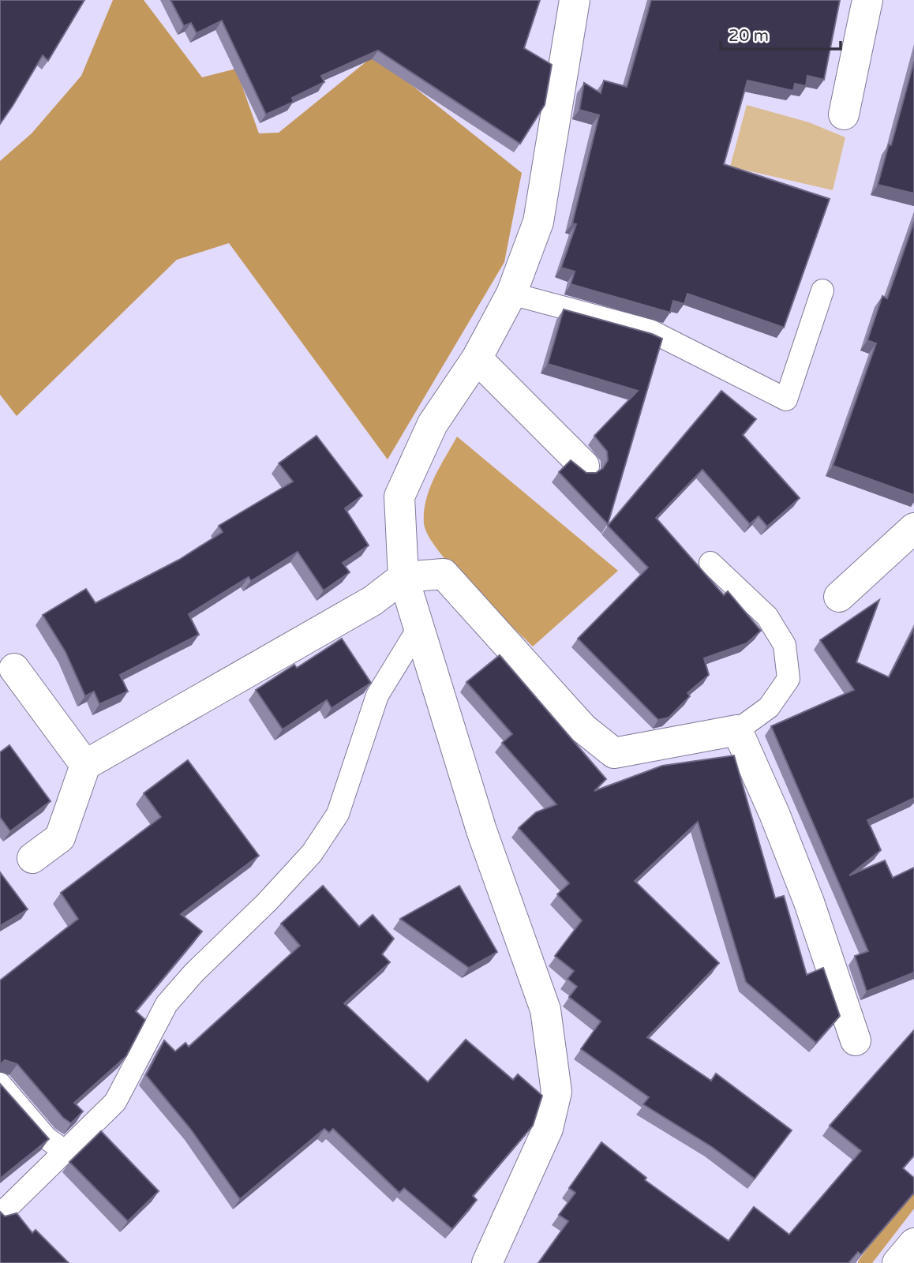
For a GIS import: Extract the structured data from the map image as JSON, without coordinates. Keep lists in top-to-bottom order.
{
  "scale_bar": "20 m"
}
